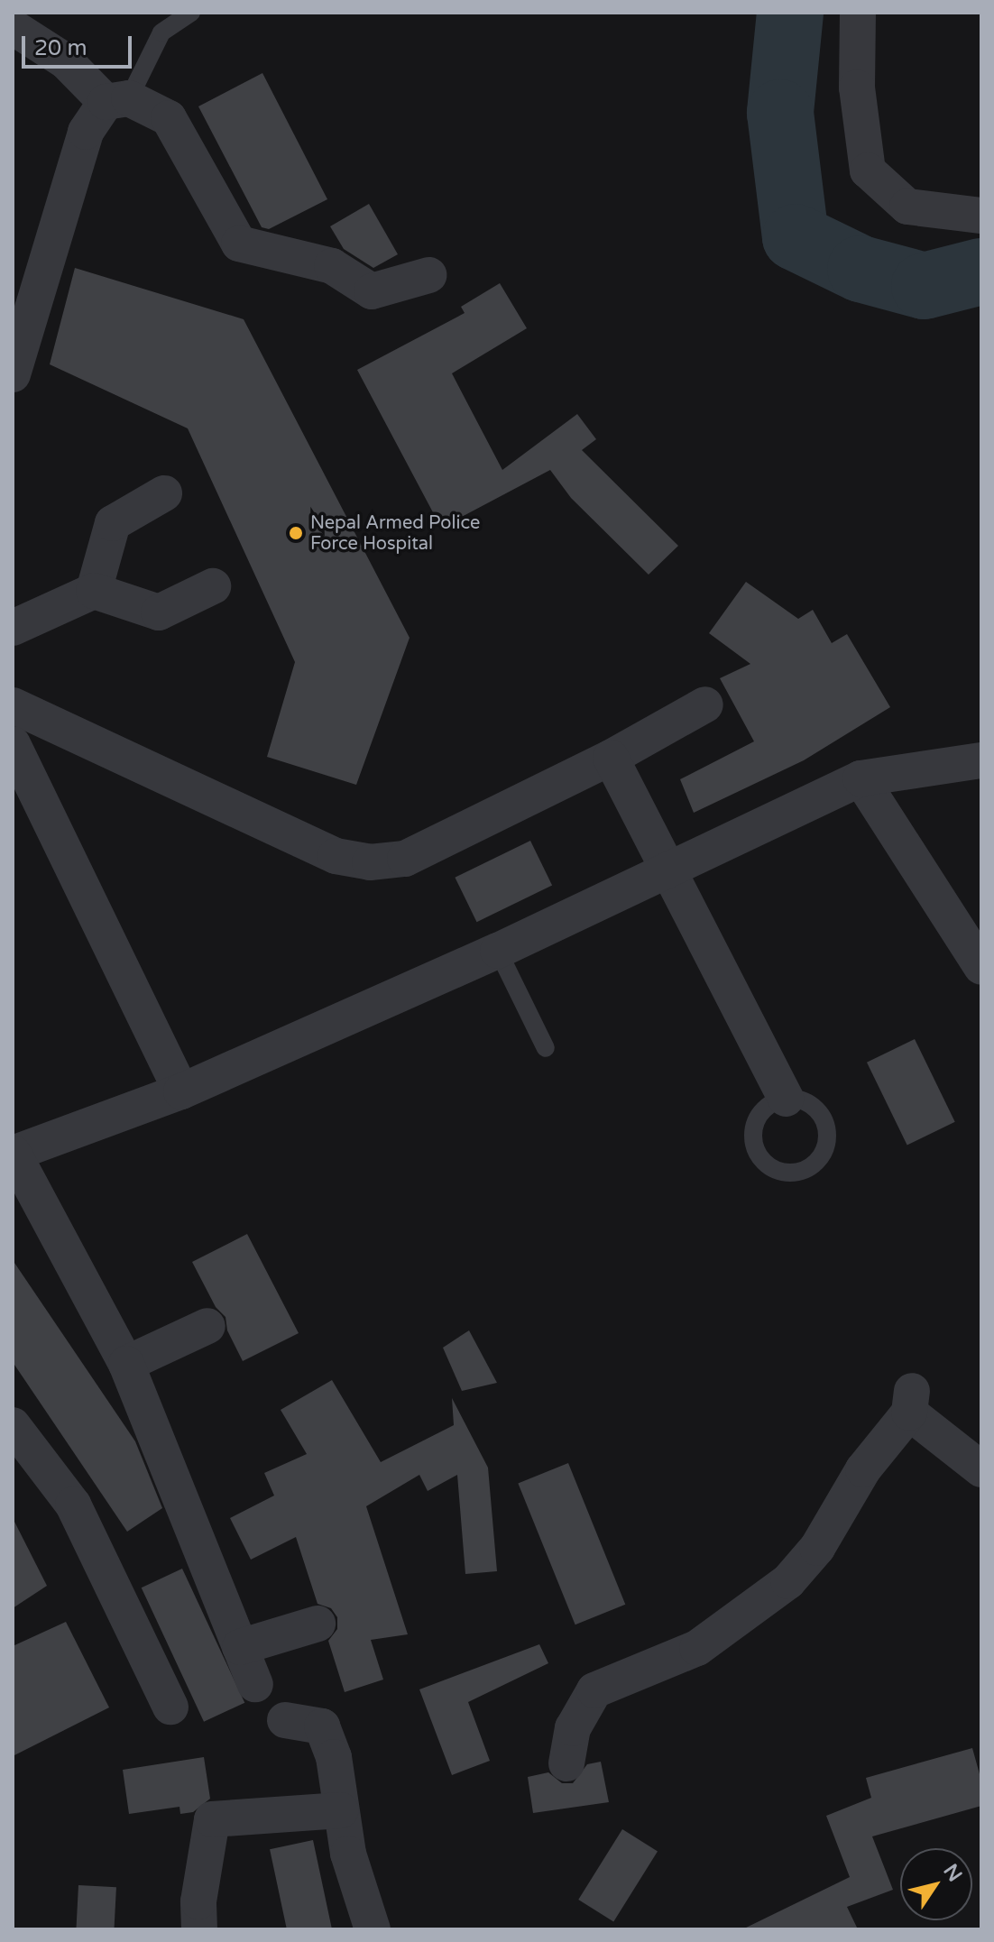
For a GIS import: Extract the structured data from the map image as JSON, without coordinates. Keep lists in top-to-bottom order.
{
  "places": ["Nepal Armed Police Force Hospital"],
  "scale_bar": "20 m",
  "north": "top right"
}
